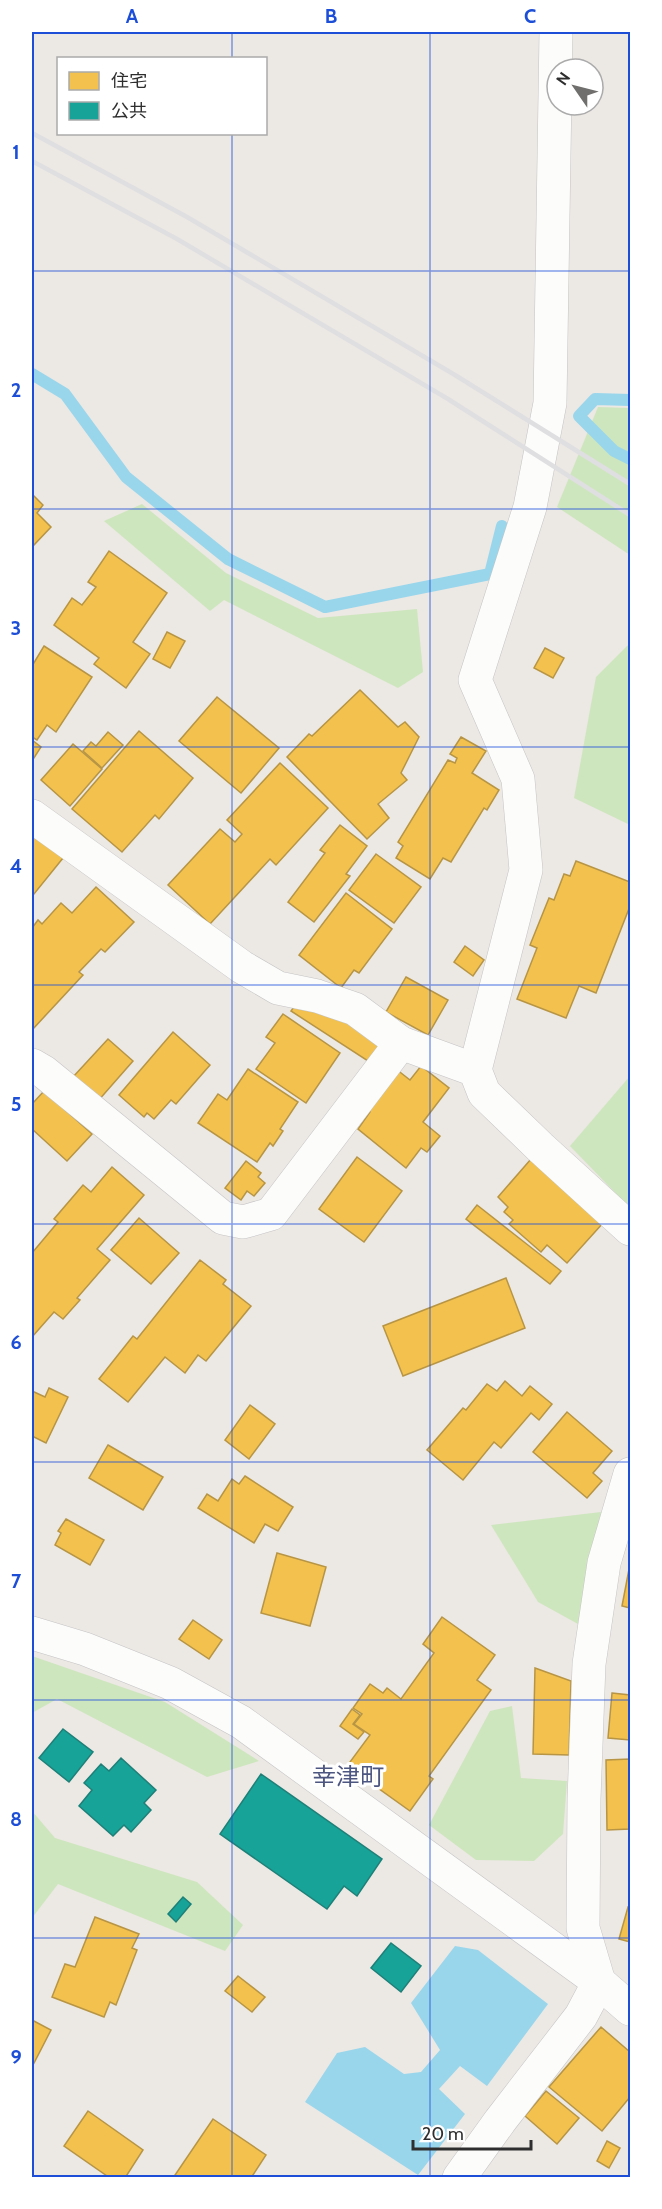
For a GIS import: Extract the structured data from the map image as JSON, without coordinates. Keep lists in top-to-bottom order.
{
  "districts": ["幸津町"],
  "legend": ["住宅", "公共"],
  "scale_bar": "20 m",
  "north": "top left",
  "grid": {
    "columns": ["A", "B", "C"],
    "rows": [
      "1",
      "2",
      "3",
      "4",
      "5",
      "6",
      "7",
      "8",
      "9"
    ]
  }
}
